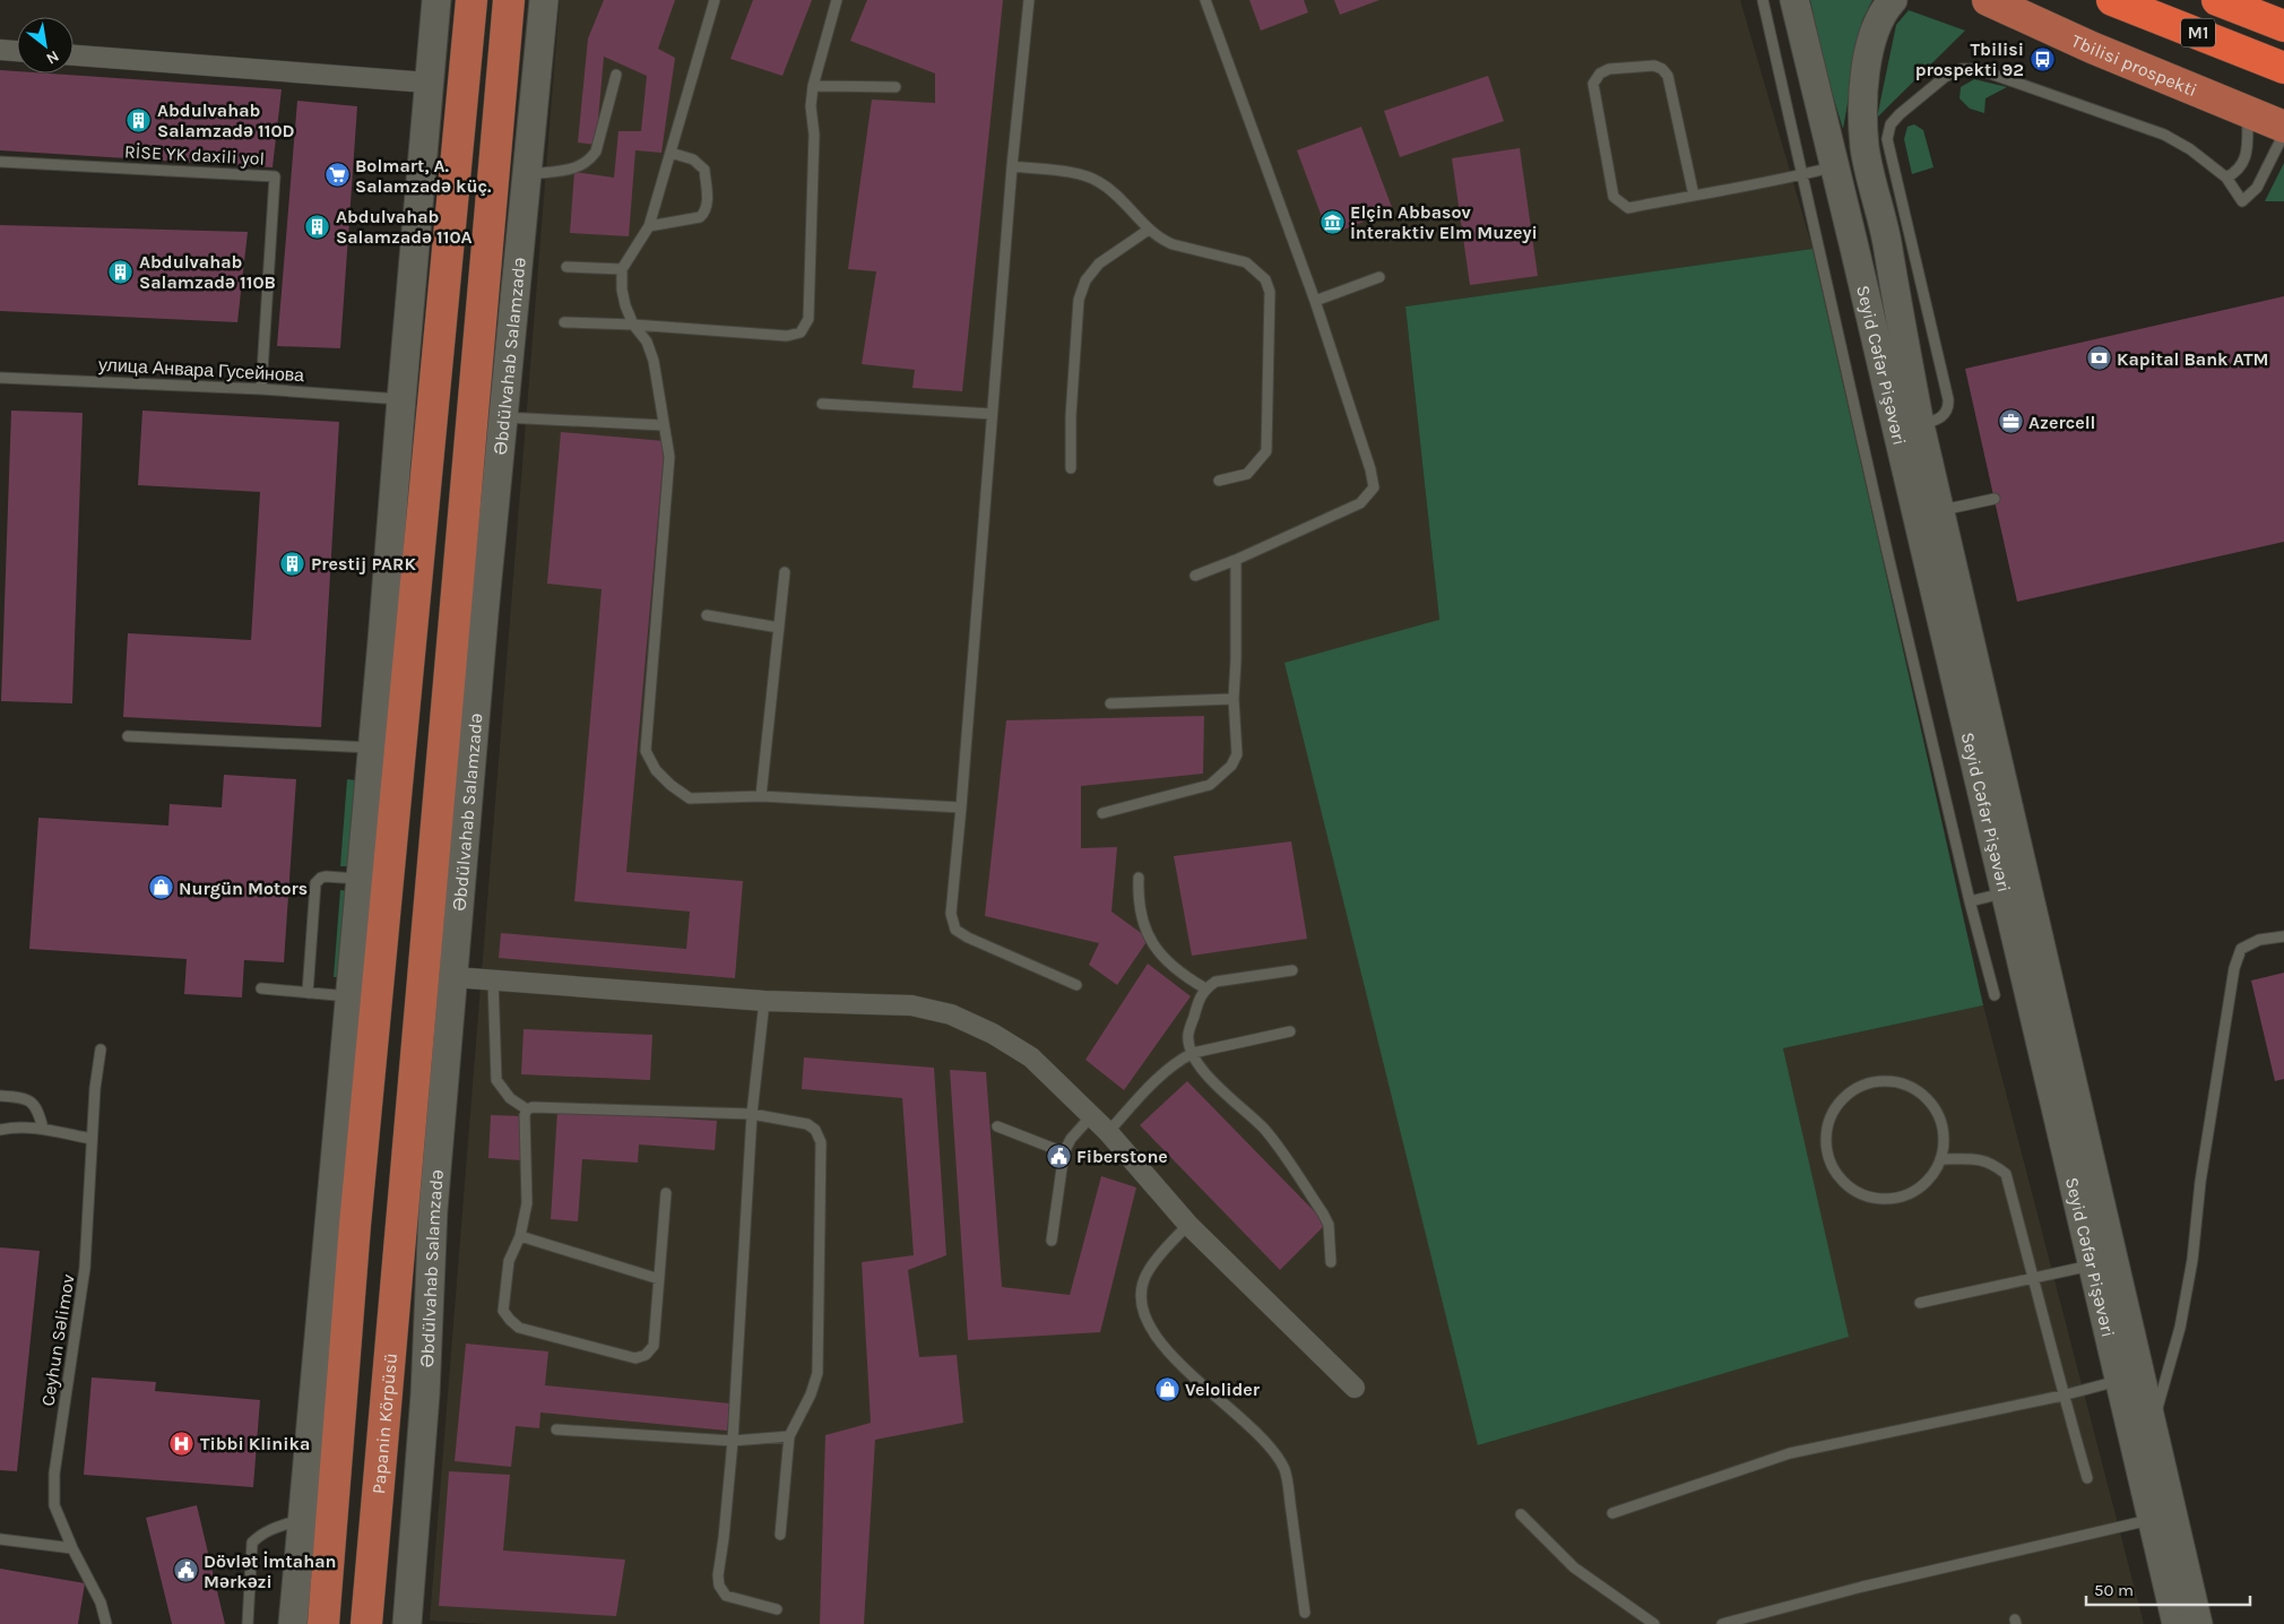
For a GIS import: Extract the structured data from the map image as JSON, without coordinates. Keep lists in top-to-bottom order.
{
  "streets": {
    "highway": ["M1"],
    "main road": [
      "Tbilisi prospekti",
      "Əbdülvahab Salamzadə",
      "Seyid Cəfər Pişəvəri",
      "Papanin Körpüsü"
    ],
    "lane": ["RİSE YK daxili yol", "улица Анвара Гусейнова", "Ceyhun Səlimov"]
  },
  "crossings": [
    ["RİSE YK daxili yol", "улица Анвара Гусейнова"],
    ["Əbdülvahab Salamzadə", "Papanin Körpüsü"]
  ],
  "places": {
    "bus stop": ["Tbilisi prospekti 92"],
    "building": [
      "Abdulvahab Salamzadə 110D",
      "Abdulvahab Salamzadə 110A",
      "Abdulvahab Salamzadə 110B",
      "Prestij PARK"
    ],
    "supermarket": ["Bolmart, A. Salamzadə küç."],
    "museum": ["Elçin Abbasov İnteraktiv Elm Muzeyi"],
    "bank": ["Kapital Bank ATM"],
    "office": ["Azercell"],
    "shop": ["Nurgün Motors", "Velolider"],
    "public building": ["Fiberstone", "Dövlət İmtahan Mərkəzi"],
    "hospital": ["Tibbi Klinika"]
  },
  "scale_bar": "50 m",
  "north": "bottom right"
}
